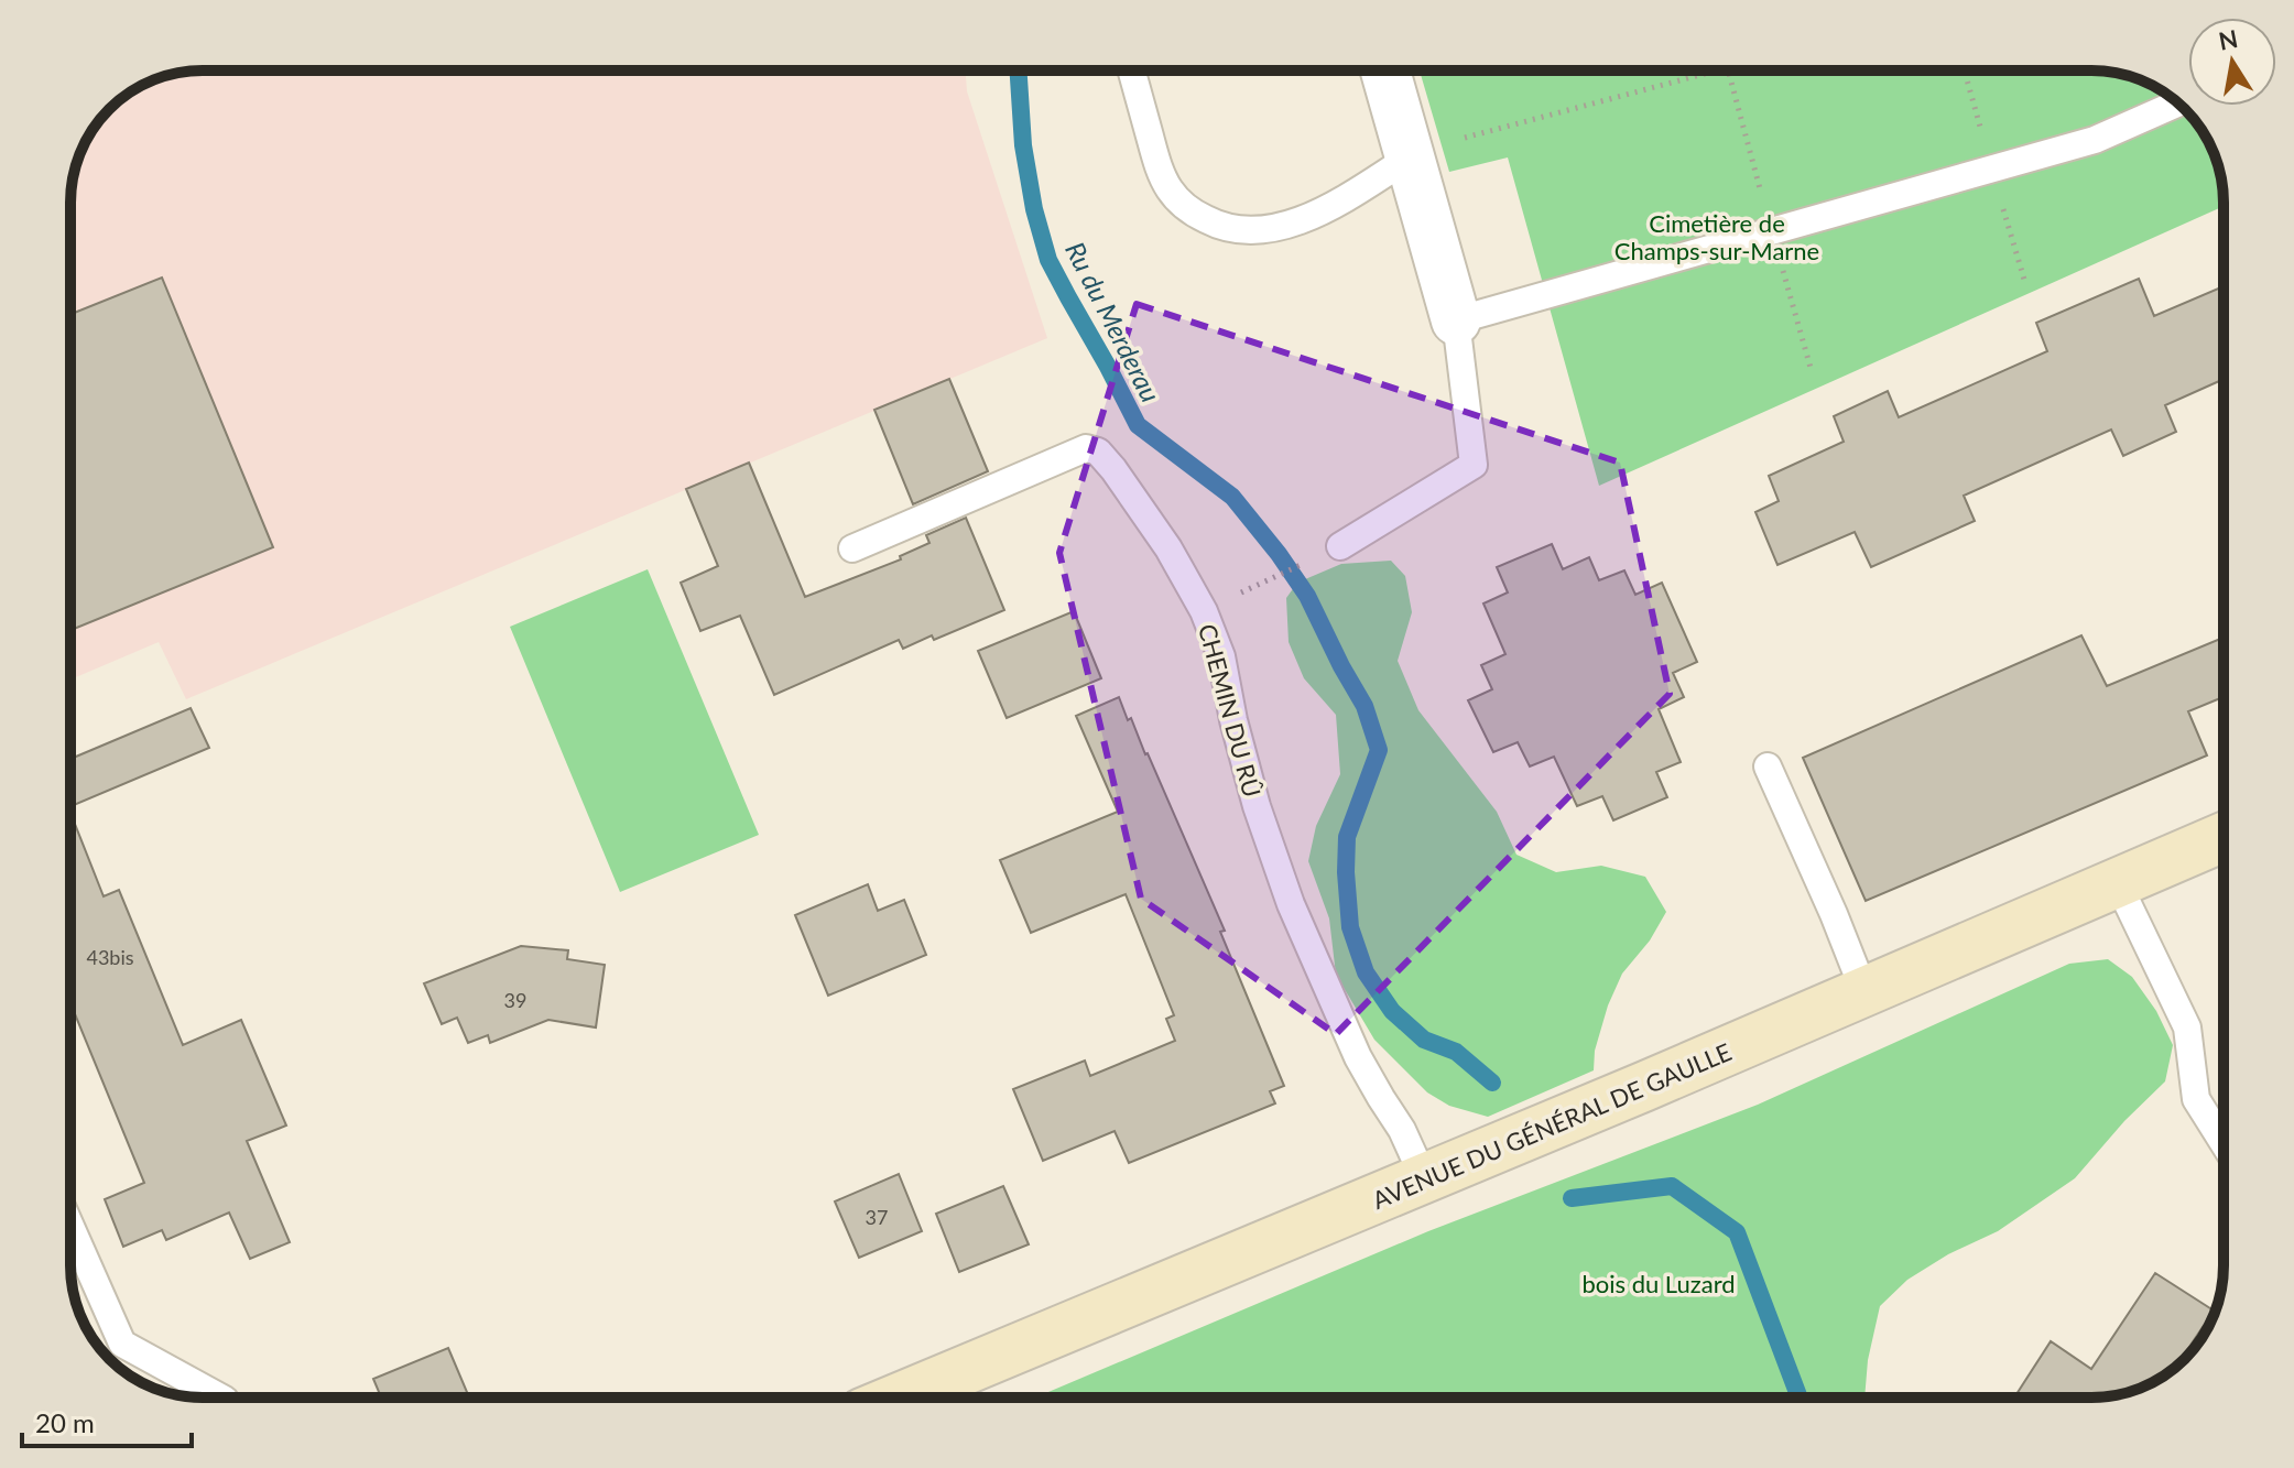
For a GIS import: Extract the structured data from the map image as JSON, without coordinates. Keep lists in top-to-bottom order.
{
  "streets": {
    "main road": ["AVENUE DU GÉNÉRAL DE GAULLE"],
    "lane": ["CHEMIN DU RÛ"]
  },
  "crossings": [
    ["CHEMIN DU RÛ", "AVENUE DU GÉNÉRAL DE GAULLE"]
  ],
  "water": ["Ru du Merderau"],
  "parks": ["Cimetière de Champs-sur-Marne", "bois du Luzard"],
  "house_numbers": ["43bis", "39", "37"],
  "scale_bar": "20 m",
  "north": "top"
}
